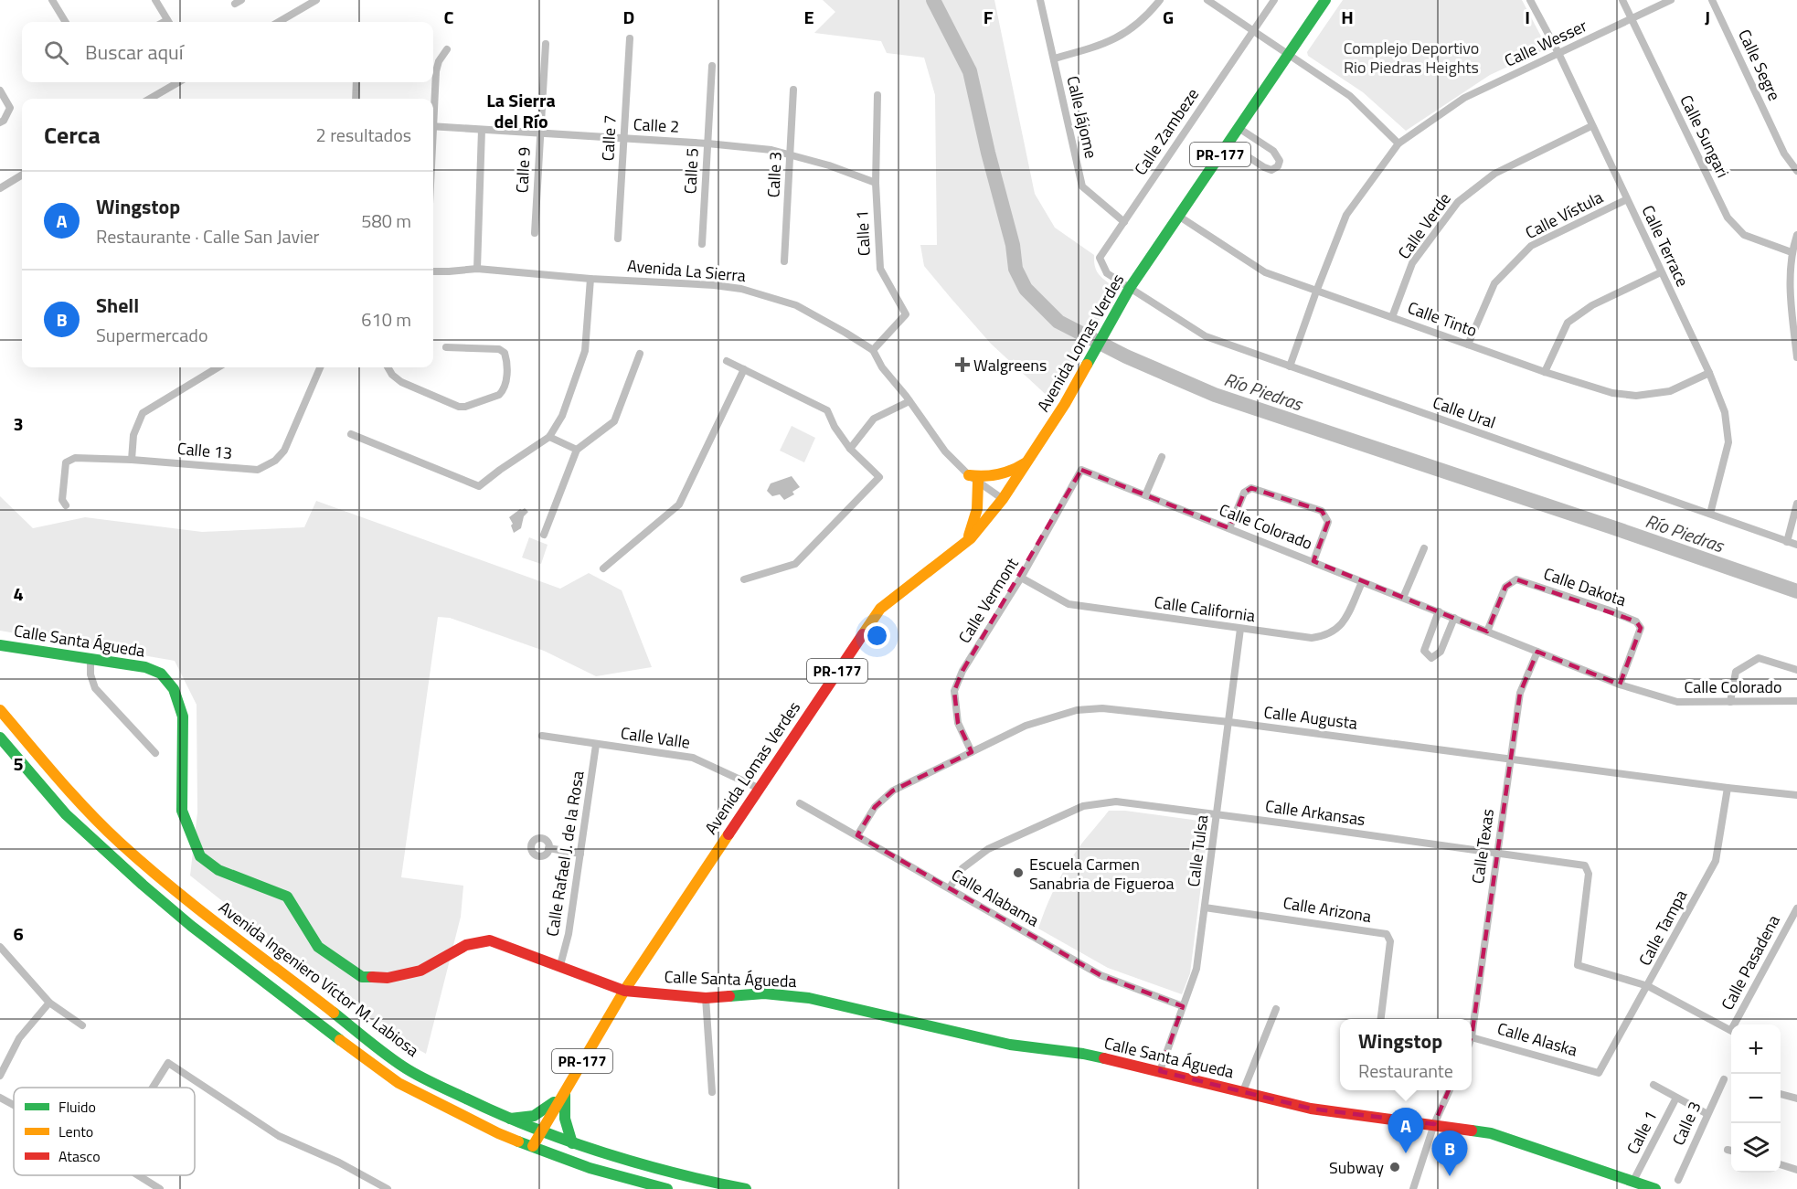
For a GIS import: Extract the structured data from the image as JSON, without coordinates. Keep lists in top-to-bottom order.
{
  "streets": {
    "main road": [
      "PR-177",
      "Avenida Lomas Verdes",
      "Calle Santa Águeda",
      "Avenida Ingeniero Víctor M. Labiosa"
    ],
    "street": [
      "Calle Wesser",
      "Calle Segre",
      "Calle Jájome",
      "Calle 2",
      "Calle Zambeze",
      "Calle Sungari",
      "Calle 7",
      "Calle 9",
      "Calle 5",
      "Calle 3",
      "Calle Vístula",
      "Calle Verde",
      "Calle 1",
      "Calle Terrace",
      "Avenida La Sierra",
      "Calle Tinto",
      "Calle Ural",
      "Calle 13",
      "Calle Colorado",
      "Calle Dakota",
      "Calle Vermont",
      "Calle California",
      "Calle Augusta",
      "Calle Valle",
      "Calle Arkansas",
      "Calle Texas",
      "Calle Tulsa",
      "Calle Rafael J. de la Rosa",
      "Calle Alabama",
      "Calle Arizona",
      "Calle Tampa",
      "Calle Pasadena",
      "Calle Alaska"
    ]
  },
  "crossings": [
    ["Calle Wesser", "Calle Sungari"],
    ["Calle Wesser", "Calle Terrace"],
    ["Calle Wesser", "Calle Tinto"],
    ["Calle Wesser", "Calle Ural"],
    ["Calle Jájome", "Calle Zambeze"],
    ["Calle 2", "Calle 7"],
    ["Calle 2", "Calle 9"],
    ["Calle 2", "Calle 5"],
    ["Calle 2", "Calle 3"],
    ["Calle 2", "Calle 1"],
    ["Calle Zambeze", "Calle Ural"],
    ["Calle Vístula", "Calle Terrace"],
    ["Calle Vístula", "Calle Tinto"],
    ["Calle Verde", "Calle Terrace"],
    ["Calle Verde", "Calle Tinto"],
    ["Calle 1", "Avenida La Sierra"],
    ["Calle 1", "Calle Santa Águeda"],
    ["Calle Terrace", "Calle Tinto"],
    ["Calle Terrace", "Calle Ural"],
    ["Avenida La Sierra", "Avenida Lomas Verdes"],
    ["Calle Tinto", "Avenida Lomas Verdes"],
    ["Avenida Lomas Verdes", "Calle Ural"],
    ["Avenida Lomas Verdes", "Calle Santa Águeda"],
    ["Avenida Lomas Verdes", "Calle Valle"],
    ["Avenida Lomas Verdes", "Avenida Ingeniero Víctor M. Labiosa"],
    ["Calle Colorado", "Calle Dakota"],
    ["Calle Colorado", "Calle Vermont"],
    ["Calle Colorado", "Calle California"],
    ["Calle Colorado", "Calle Texas"],
    ["Calle Vermont", "Calle California"],
    ["Calle Vermont", "Calle Augusta"],
    ["Calle California", "Calle Tulsa"],
    ["Calle Santa Águeda", "Calle Tulsa"],
    ["Calle Santa Águeda", "Calle Rafael J. de la Rosa"],
    ["Calle Augusta", "Calle Texas"],
    ["Calle Augusta", "Calle Tulsa"],
    ["Calle Augusta", "Calle Alabama"],
    ["Calle Augusta", "Calle Tampa"],
    ["Calle Valle", "Calle Rafael J. de la Rosa"],
    ["Calle Arkansas", "Calle Texas"],
    ["Calle Arkansas", "Calle Tulsa"],
    ["Calle Arkansas", "Calle Alabama"],
    ["Calle Arkansas", "Calle Tampa"],
    ["Calle Tulsa", "Calle Alabama"],
    ["Calle Tulsa", "Calle Arizona"],
    ["Calle Tampa", "Calle Alaska"]
  ],
  "districts": ["La Sierra del Río"],
  "water": ["Río Piedras"],
  "parks": ["Complejo Deportivo Rio Piedras Heights"],
  "places": {
    "health": ["Walgreens"],
    "other": ["Escuela Carmen Sanabria de Figueroa", "Subway"]
  },
  "legend": ["Fluido", "Lento", "Atasco"],
  "page": {
    "search": "Buscar aquí",
    "heading": ["Cerca", "2 resultados"],
    "list": [
      {
        "mark": "A",
        "name": "Wingstop",
        "note": "Restaurante · Calle San Javier",
        "value": "580 m"
      },
      {
        "mark": "B",
        "name": "Shell",
        "note": "Supermercado",
        "value": "610 m"
      }
    ],
    "popup": ["Wingstop", "Restaurante"],
    "map_buttons": ["+", "−"],
    "pins": ["A", "B"]
  },
  "grid": {
    "columns": [
      "C",
      "D",
      "E",
      "F",
      "G",
      "H",
      "I",
      "J"
    ],
    "rows": [
      "3",
      "4",
      "5",
      "6"
    ]
  }
}
